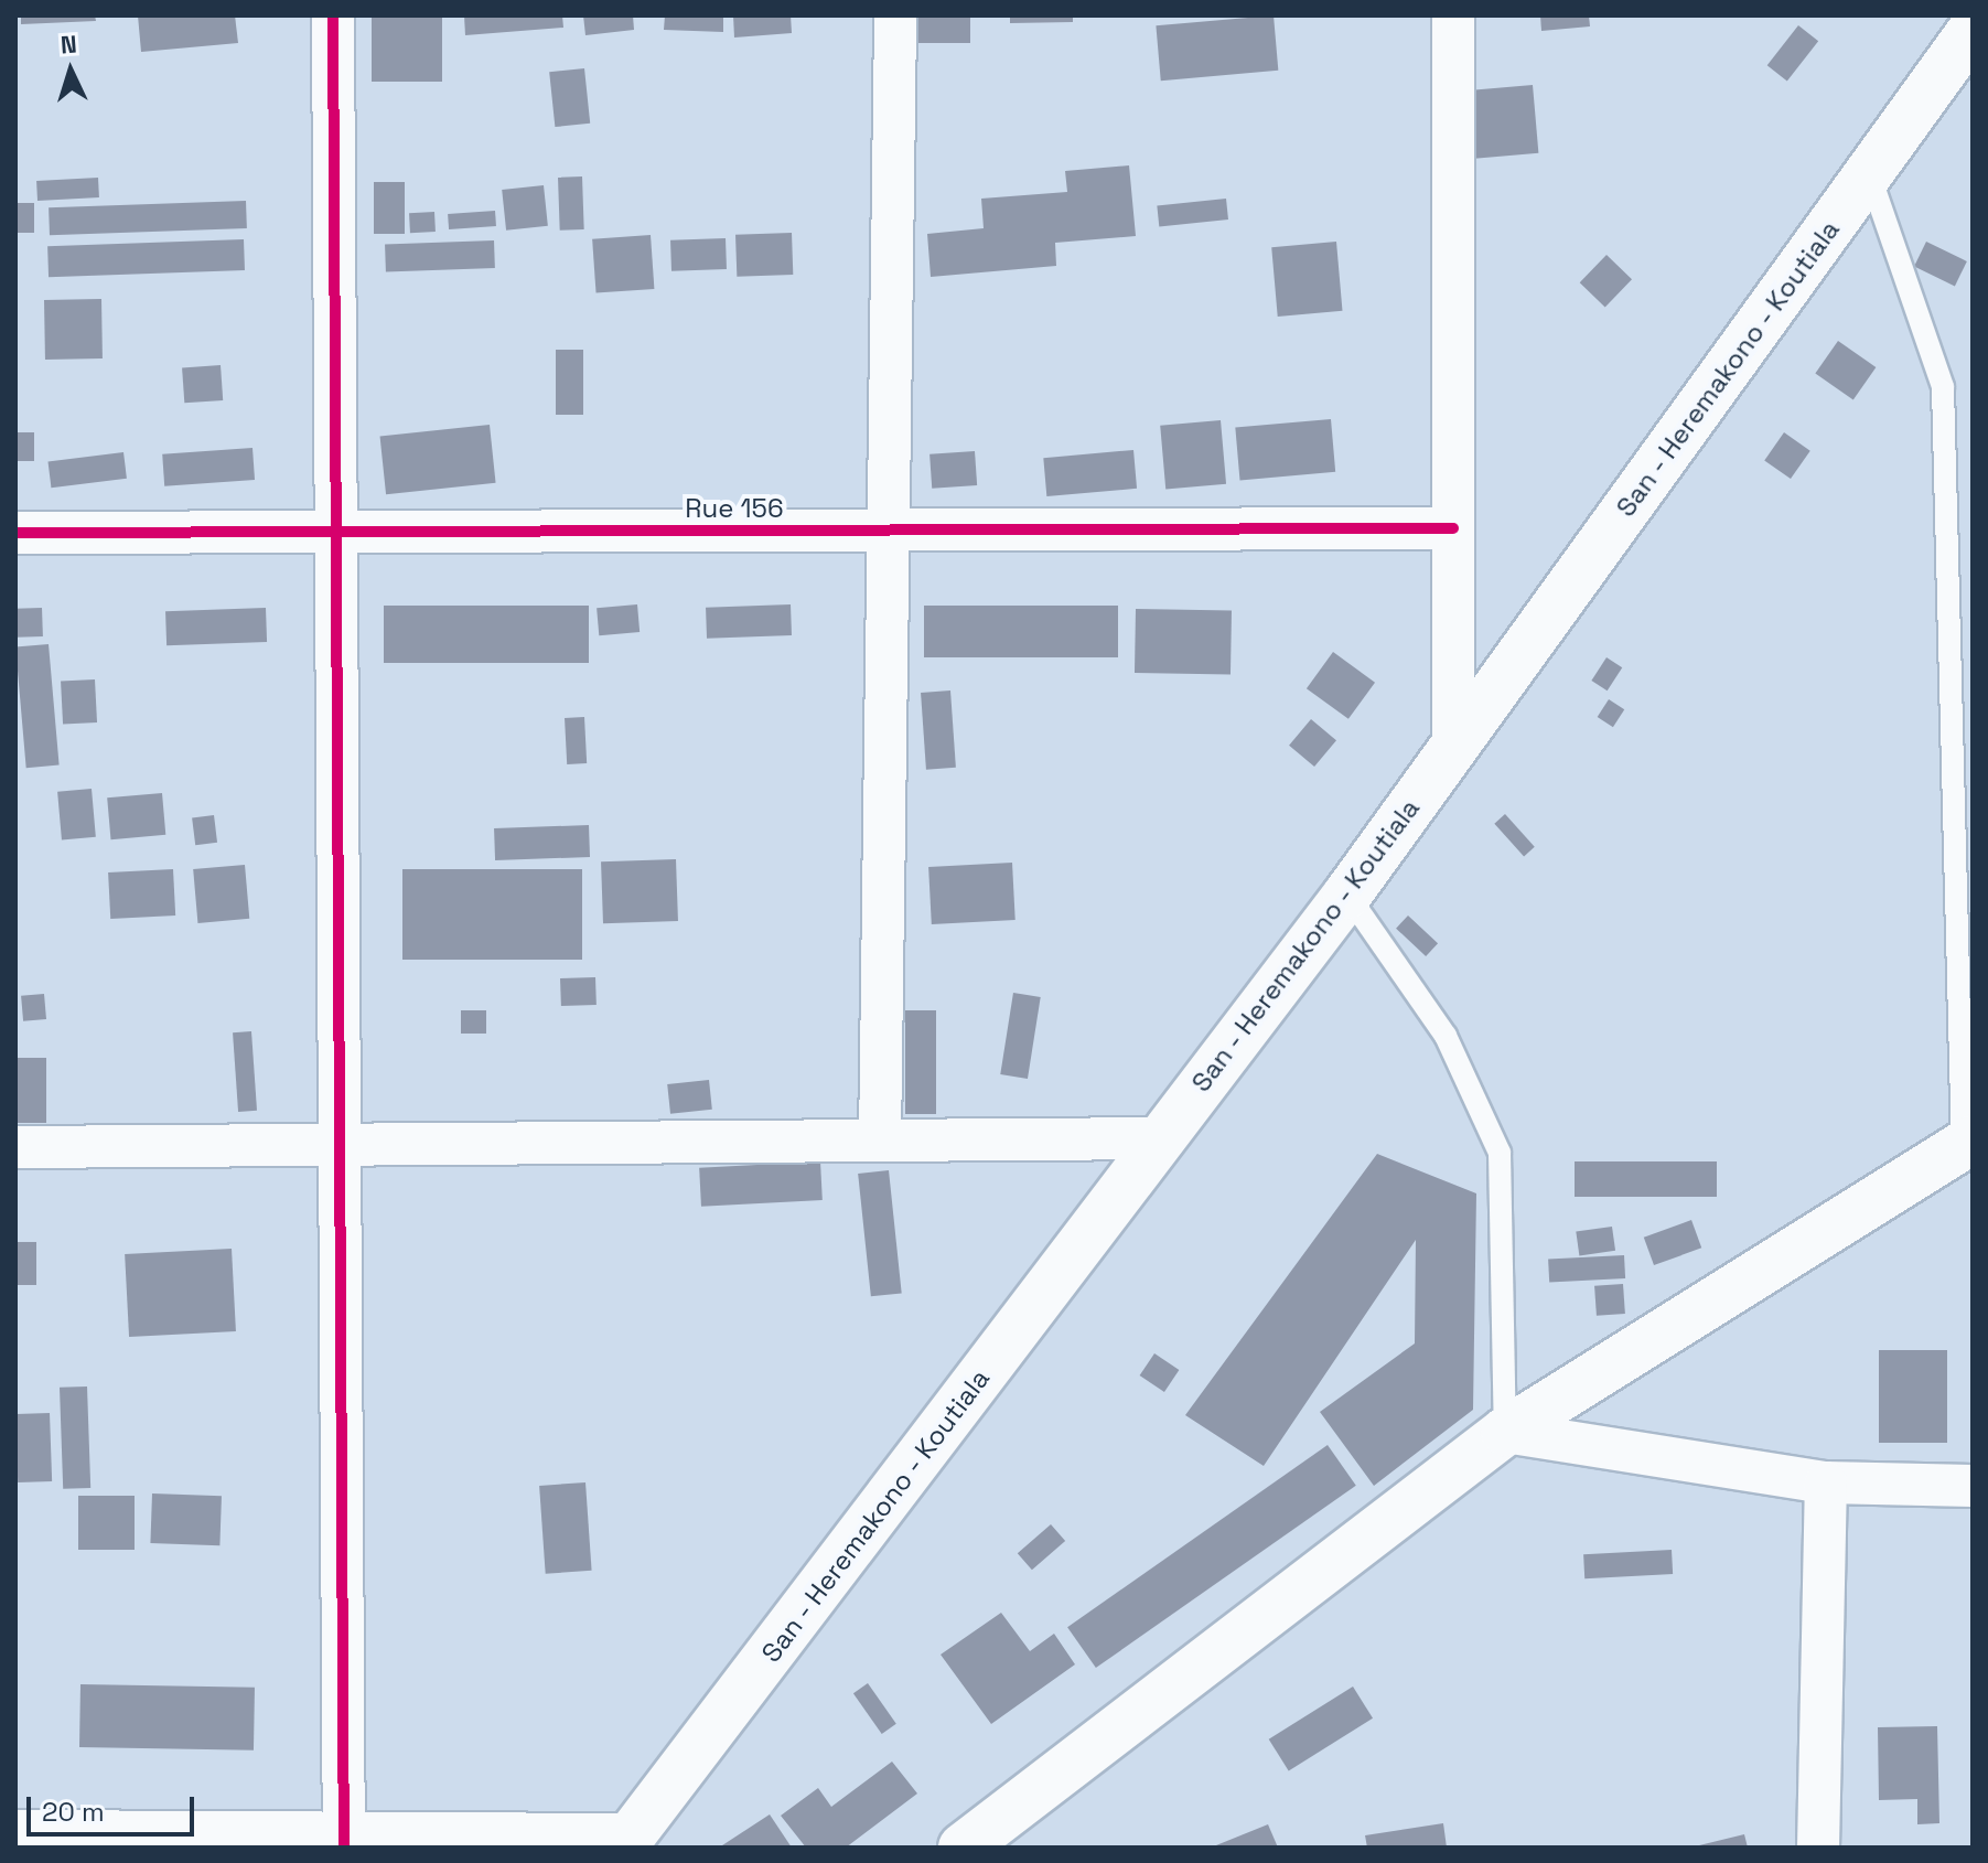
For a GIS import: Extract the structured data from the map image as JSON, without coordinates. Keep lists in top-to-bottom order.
{
  "streets": {
    "main road": ["San - Heremakono - Koutiala"],
    "street": ["Rue 156"]
  },
  "scale_bar": "20 m",
  "north": "top"
}
